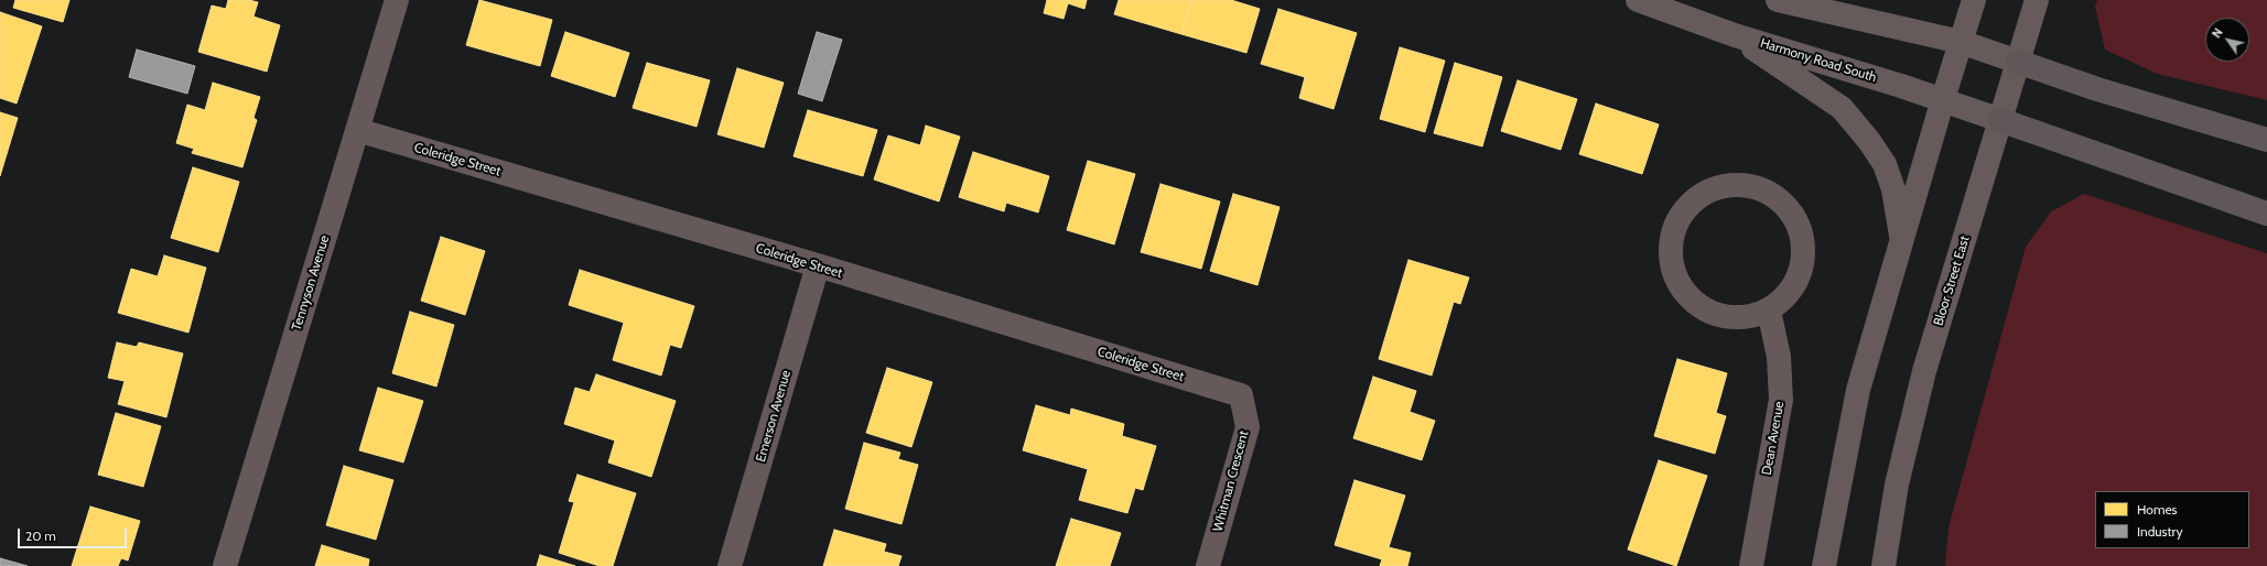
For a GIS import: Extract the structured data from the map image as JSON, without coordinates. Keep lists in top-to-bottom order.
{
  "streets": {
    "main road": ["Harmony Road South", "Bloor Street East"],
    "street": [
      "Coleridge Street",
      "Tennyson Avenue",
      "Emerson Avenue",
      "Dean Avenue",
      "Whitman Crescent"
    ]
  },
  "crossings": [
    ["Harmony Road South", "Bloor Street East"],
    ["Coleridge Street", "Tennyson Avenue"],
    ["Coleridge Street", "Emerson Avenue"],
    ["Coleridge Street", "Whitman Crescent"]
  ],
  "legend": ["Homes", "Industry"],
  "scale_bar": "20 m",
  "north": "top left"
}
